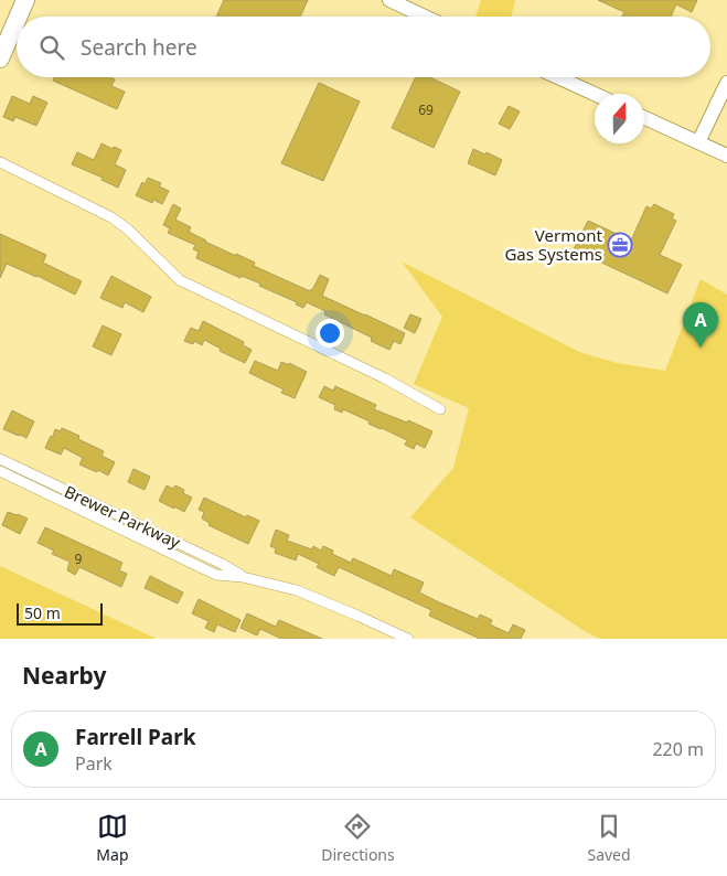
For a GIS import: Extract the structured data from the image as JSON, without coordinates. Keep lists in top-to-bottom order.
{
  "streets": {
    "street": ["Brewer Parkway"]
  },
  "places": {
    "office": ["Vermont Gas Systems"]
  },
  "house_numbers": ["69", "9"],
  "scale_bar": "50 m",
  "north": "top",
  "page": {
    "search": "Search here",
    "pins": "A",
    "scale": "50 m",
    "heading": "Nearby",
    "list": [
      {
        "mark": "A",
        "name": "Farrell Park",
        "note": "Park",
        "value": "220 m"
      }
    ],
    "nav": ["Map", "Directions", "Saved"]
  }
}
